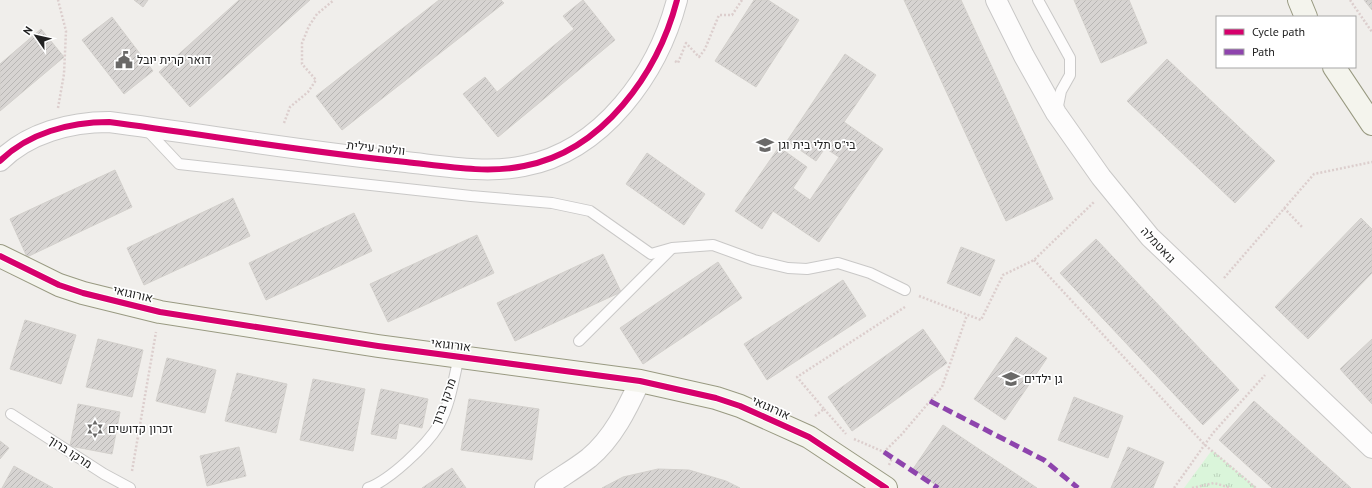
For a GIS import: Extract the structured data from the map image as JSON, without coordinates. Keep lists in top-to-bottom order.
{
  "streets": {
    "street": ["וולטה עילית", "גואטמלה", "אורוגואי"],
    "lane": ["מרקו ברוך"]
  },
  "crossings": [
    ["אורוגואי", "מרקו ברוך"]
  ],
  "places": {
    "public building": ["דואר קרית יובל"],
    "school or university": ["בי\"ס תלי בית וגן", "גן ילדים"],
    "synagogue": ["זכרון קדושים"]
  },
  "legend": ["Cycle path", "Path"],
  "north": "top left"
}
